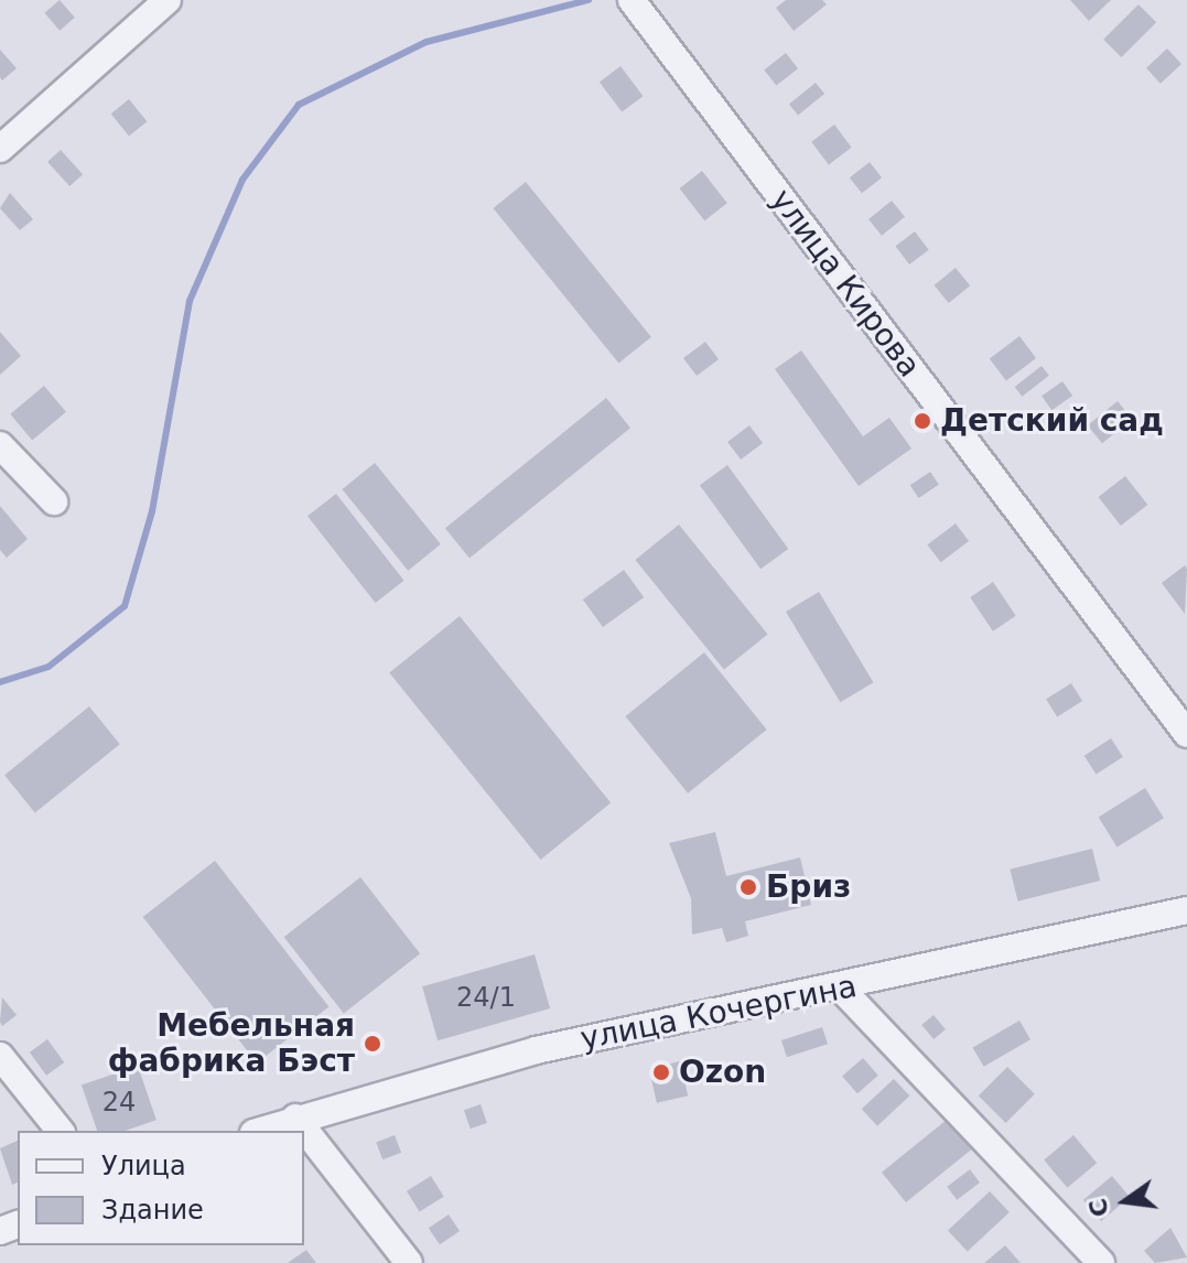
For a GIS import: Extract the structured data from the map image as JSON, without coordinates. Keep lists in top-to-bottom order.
{
  "streets": {
    "street": ["улица Кирова", "улица Кочергина"]
  },
  "places": [
    "Детский сад",
    "Бриз",
    "Мебельная фабрика Бэст",
    "Ozon"
  ],
  "house_numbers": ["24/1", "24"],
  "legend": ["Улица", "Здание"],
  "north": "left"
}
